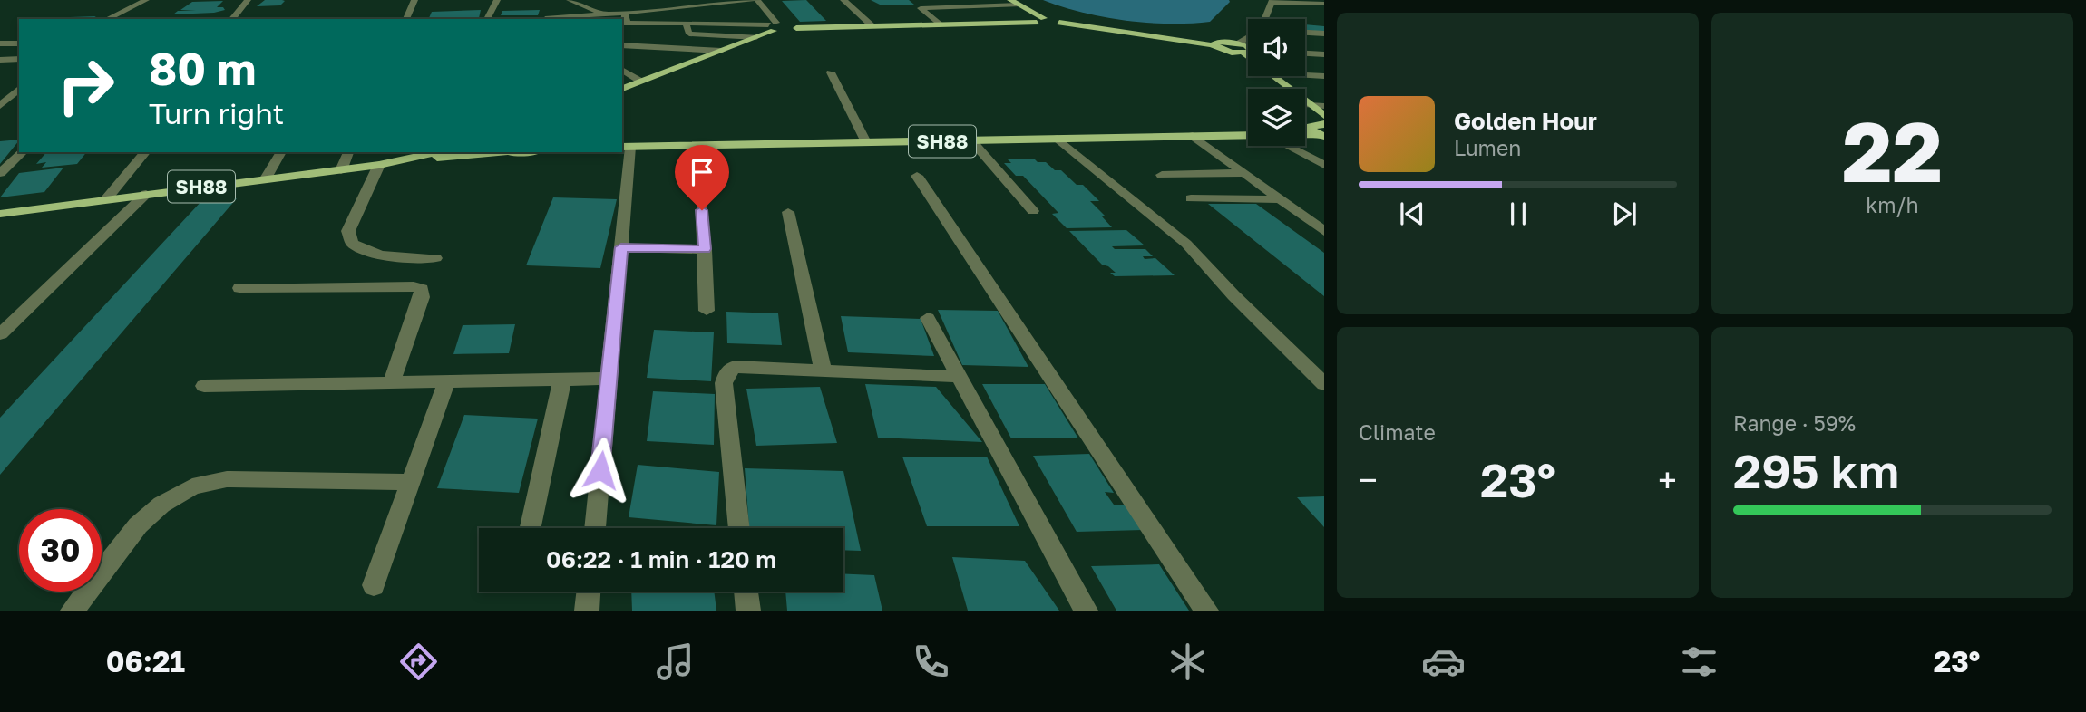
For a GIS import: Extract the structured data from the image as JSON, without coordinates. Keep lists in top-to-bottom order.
{
  "streets": {
    "main road": ["SH88"]
  },
  "page": {
    "tile": [
      ["22", "km/h"],
      "Climate",
      ["Range · 59%", "295 km"]
    ],
    "turn": ["80 m", "Turn right"],
    "song": ["Golden Hour", "Lumen"],
    "heat": ["−", "23°", "+"],
    "limit": "30",
    "trip": "06:22 · 1 min · 120 m",
    "tabs": ["06:21", "23°"]
  }
}
